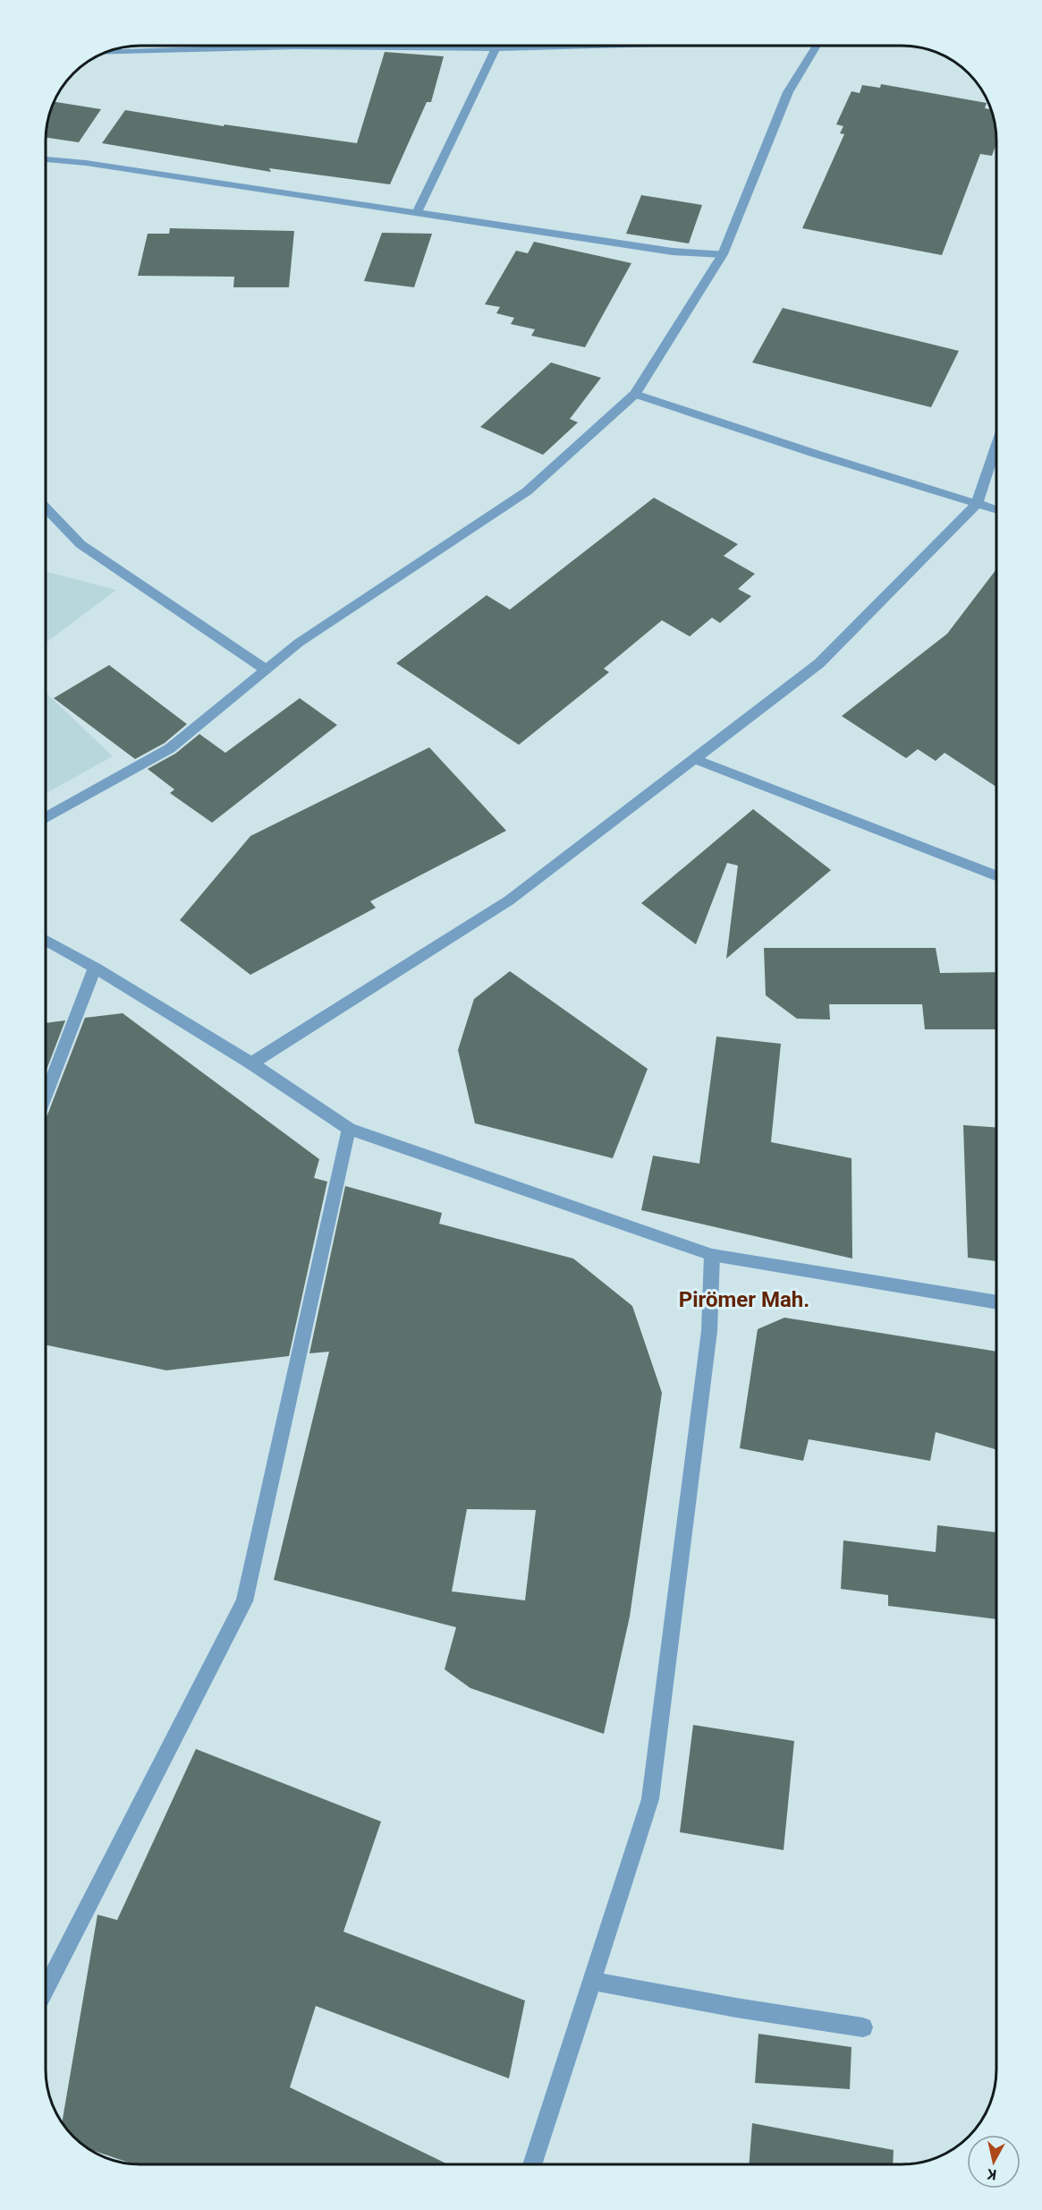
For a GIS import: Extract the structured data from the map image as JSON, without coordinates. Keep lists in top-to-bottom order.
{
  "districts": ["Pirömer Mah."],
  "north": "bottom"
}
